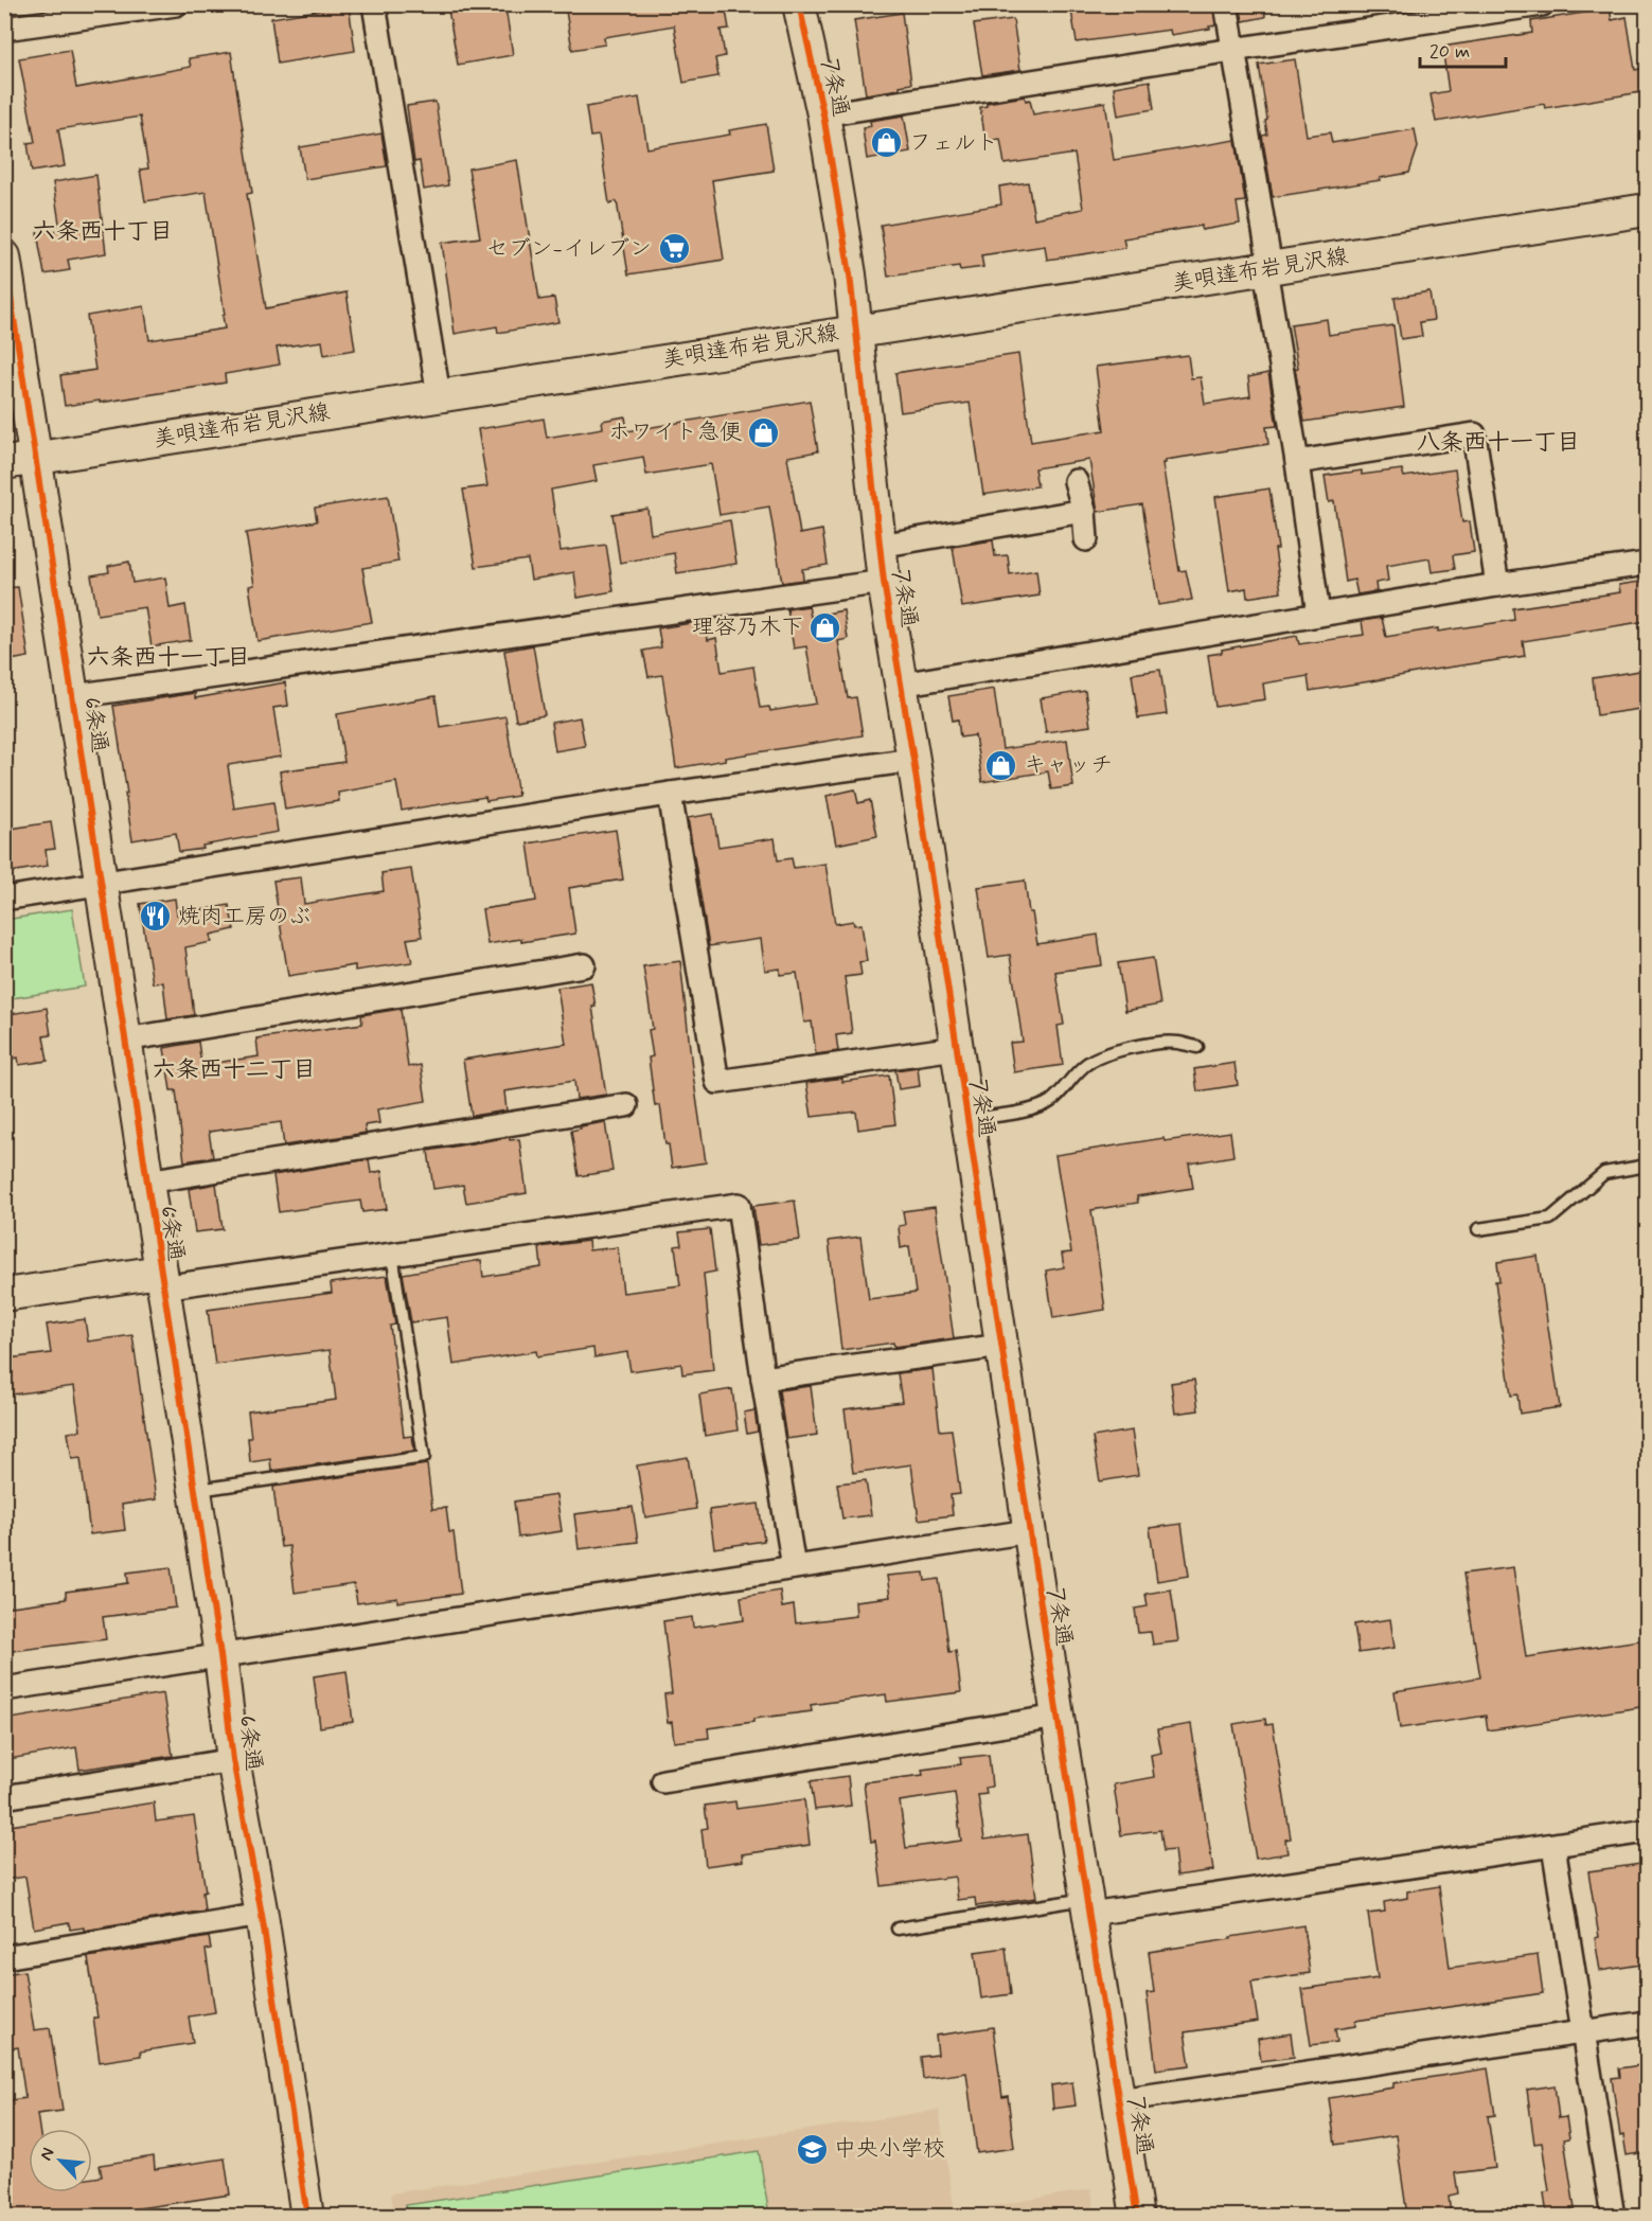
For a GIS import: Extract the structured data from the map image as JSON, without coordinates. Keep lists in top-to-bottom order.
{
  "streets": {
    "street": ["7条通", "美唄達布岩見沢線", "6条通"]
  },
  "crossings": [
    ["7条通", "美唄達布岩見沢線"],
    ["美唄達布岩見沢線", "6条通"]
  ],
  "districts": [
    "六条西十丁目",
    "八条西十一丁目",
    "六条西十一丁目",
    "六条西十二丁目"
  ],
  "places": {
    "shop": [
      "フェルト",
      "ホワイト急便",
      "理容乃木下",
      "キャッチ"
    ],
    "supermarket": ["セブン-イレブン"],
    "restaurant": ["焼肉工房のぶ"],
    "school or university": ["中央小学校"]
  },
  "scale_bar": "20 m",
  "north": "top left"
}
